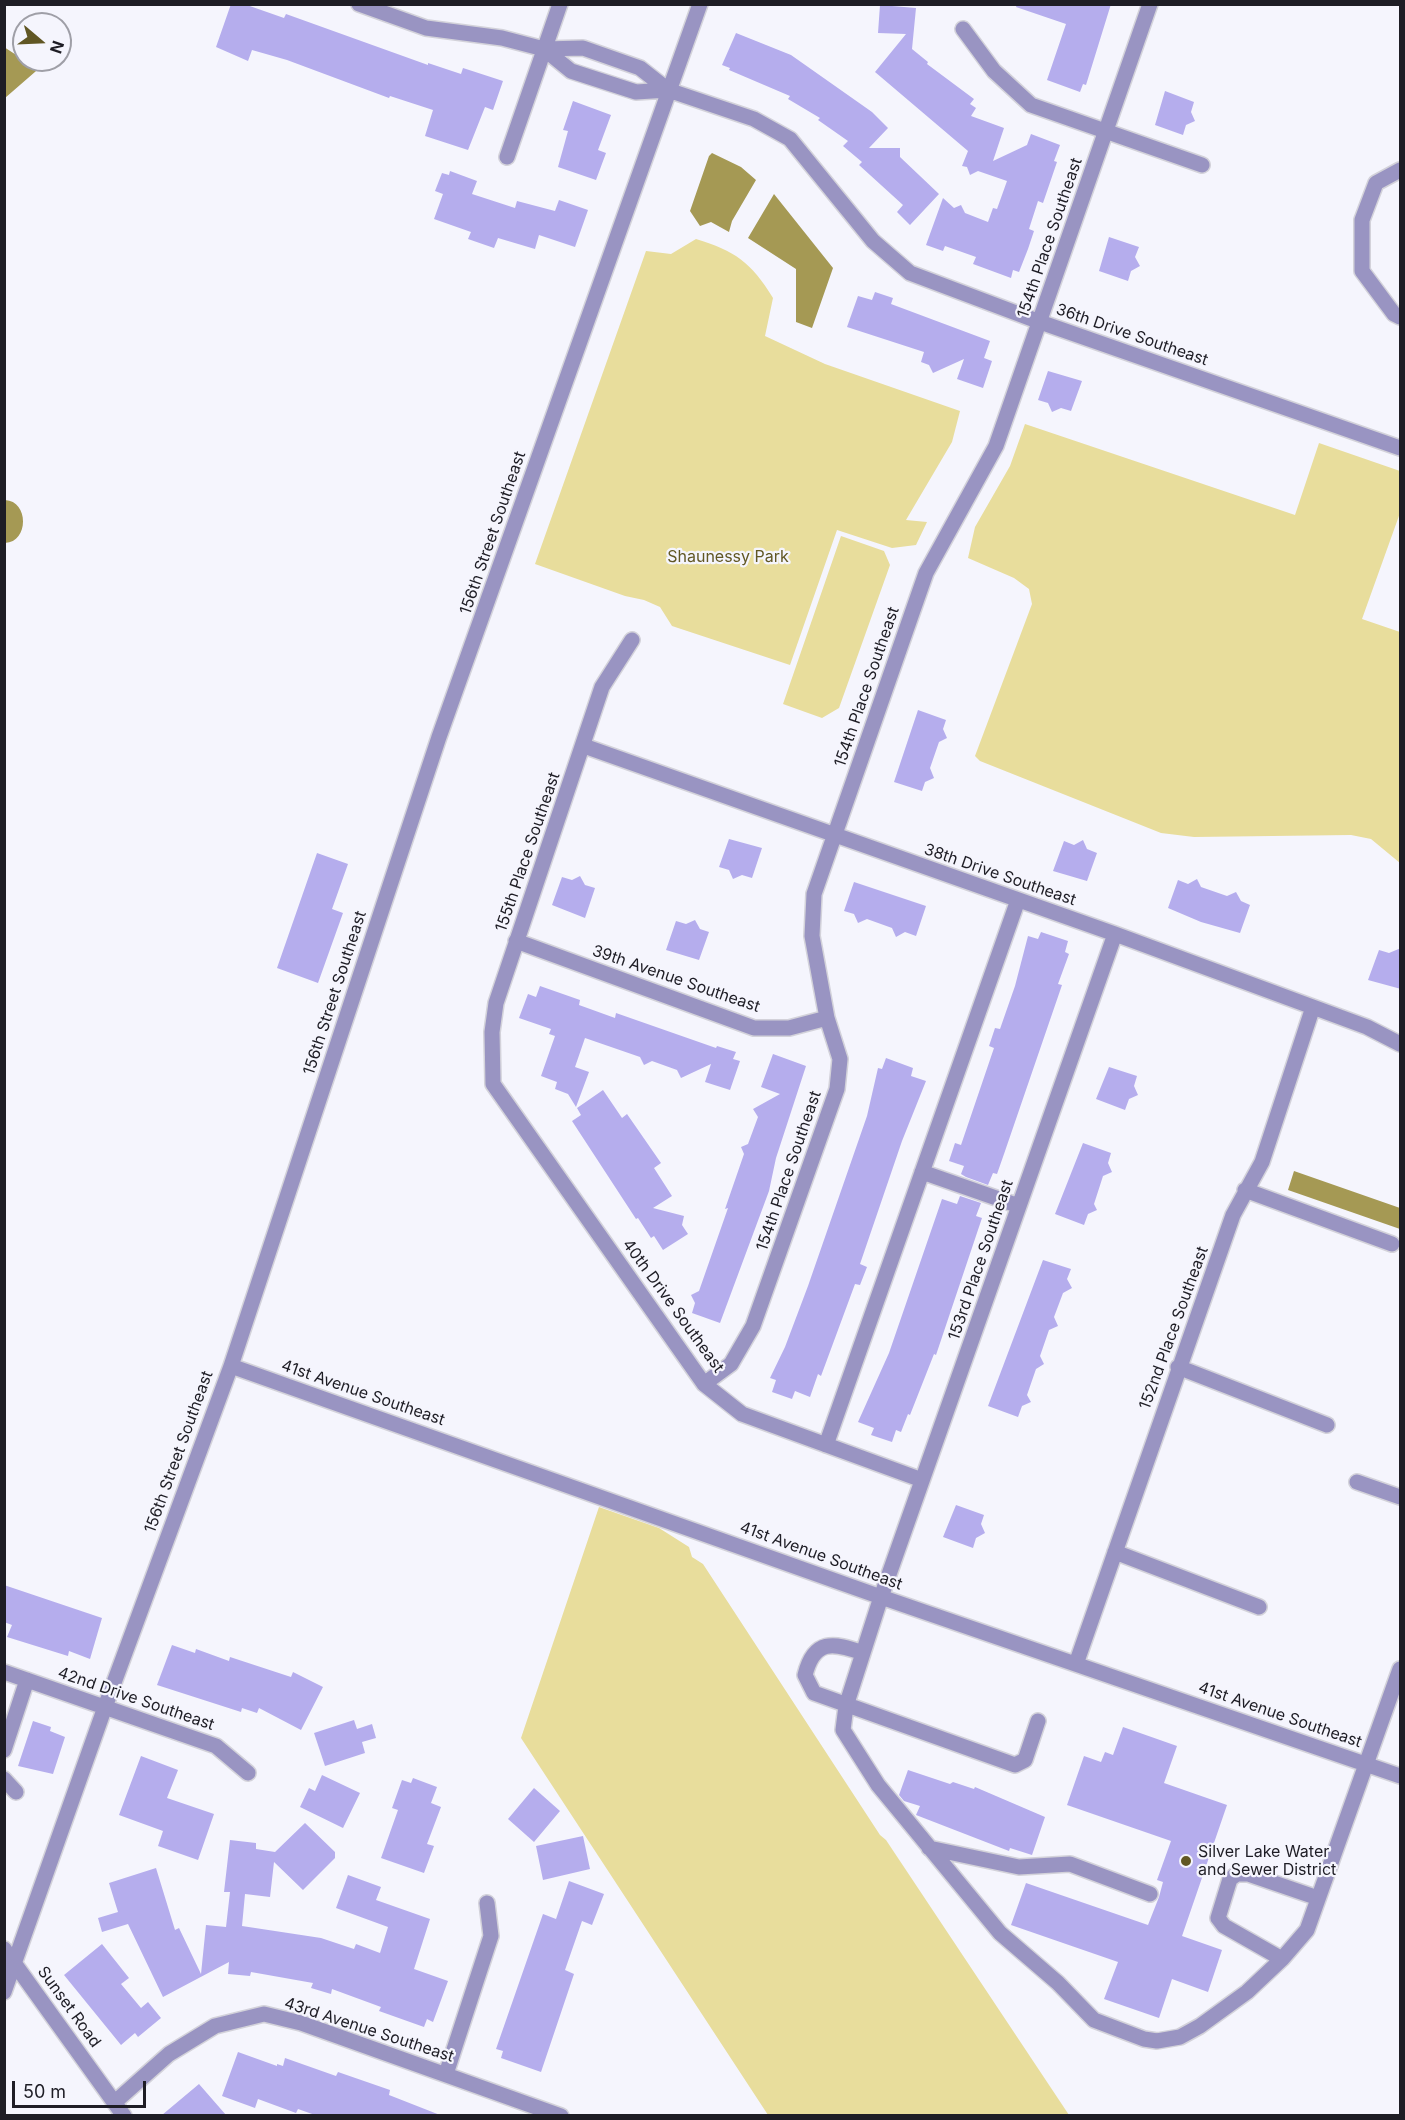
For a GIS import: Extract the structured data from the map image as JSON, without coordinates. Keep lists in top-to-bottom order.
{
  "streets": {
    "street": [
      "154th Place Southeast",
      "36th Drive Southeast",
      "156th Street Southeast",
      "155th Place Southeast",
      "38th Drive Southeast",
      "39th Avenue Southeast",
      "153rd Place Southeast",
      "40th Drive Southeast",
      "152nd Place Southeast",
      "41st Avenue Southeast",
      "42nd Drive Southeast",
      "Sunset Road",
      "43rd Avenue Southeast"
    ]
  },
  "crossings": [
    ["154th Place Southeast", "36th Drive Southeast"],
    ["154th Place Southeast", "38th Drive Southeast"],
    ["154th Place Southeast", "39th Avenue Southeast"],
    ["154th Place Southeast", "40th Drive Southeast"],
    ["36th Drive Southeast", "156th Street Southeast"],
    ["156th Street Southeast", "41st Avenue Southeast"],
    ["156th Street Southeast", "42nd Drive Southeast"],
    ["156th Street Southeast", "Sunset Road"],
    ["155th Place Southeast", "38th Drive Southeast"],
    ["155th Place Southeast", "39th Avenue Southeast"],
    ["155th Place Southeast", "40th Drive Southeast"],
    ["38th Drive Southeast", "153rd Place Southeast"],
    ["38th Drive Southeast", "152nd Place Southeast"],
    ["153rd Place Southeast", "40th Drive Southeast"],
    ["153rd Place Southeast", "41st Avenue Southeast"],
    ["152nd Place Southeast", "41st Avenue Southeast"],
    ["Sunset Road", "43rd Avenue Southeast"]
  ],
  "parks": ["Shaunessy Park"],
  "places": ["Silver Lake Water and Sewer District"],
  "scale_bar": "50 m",
  "north": "right"
}
